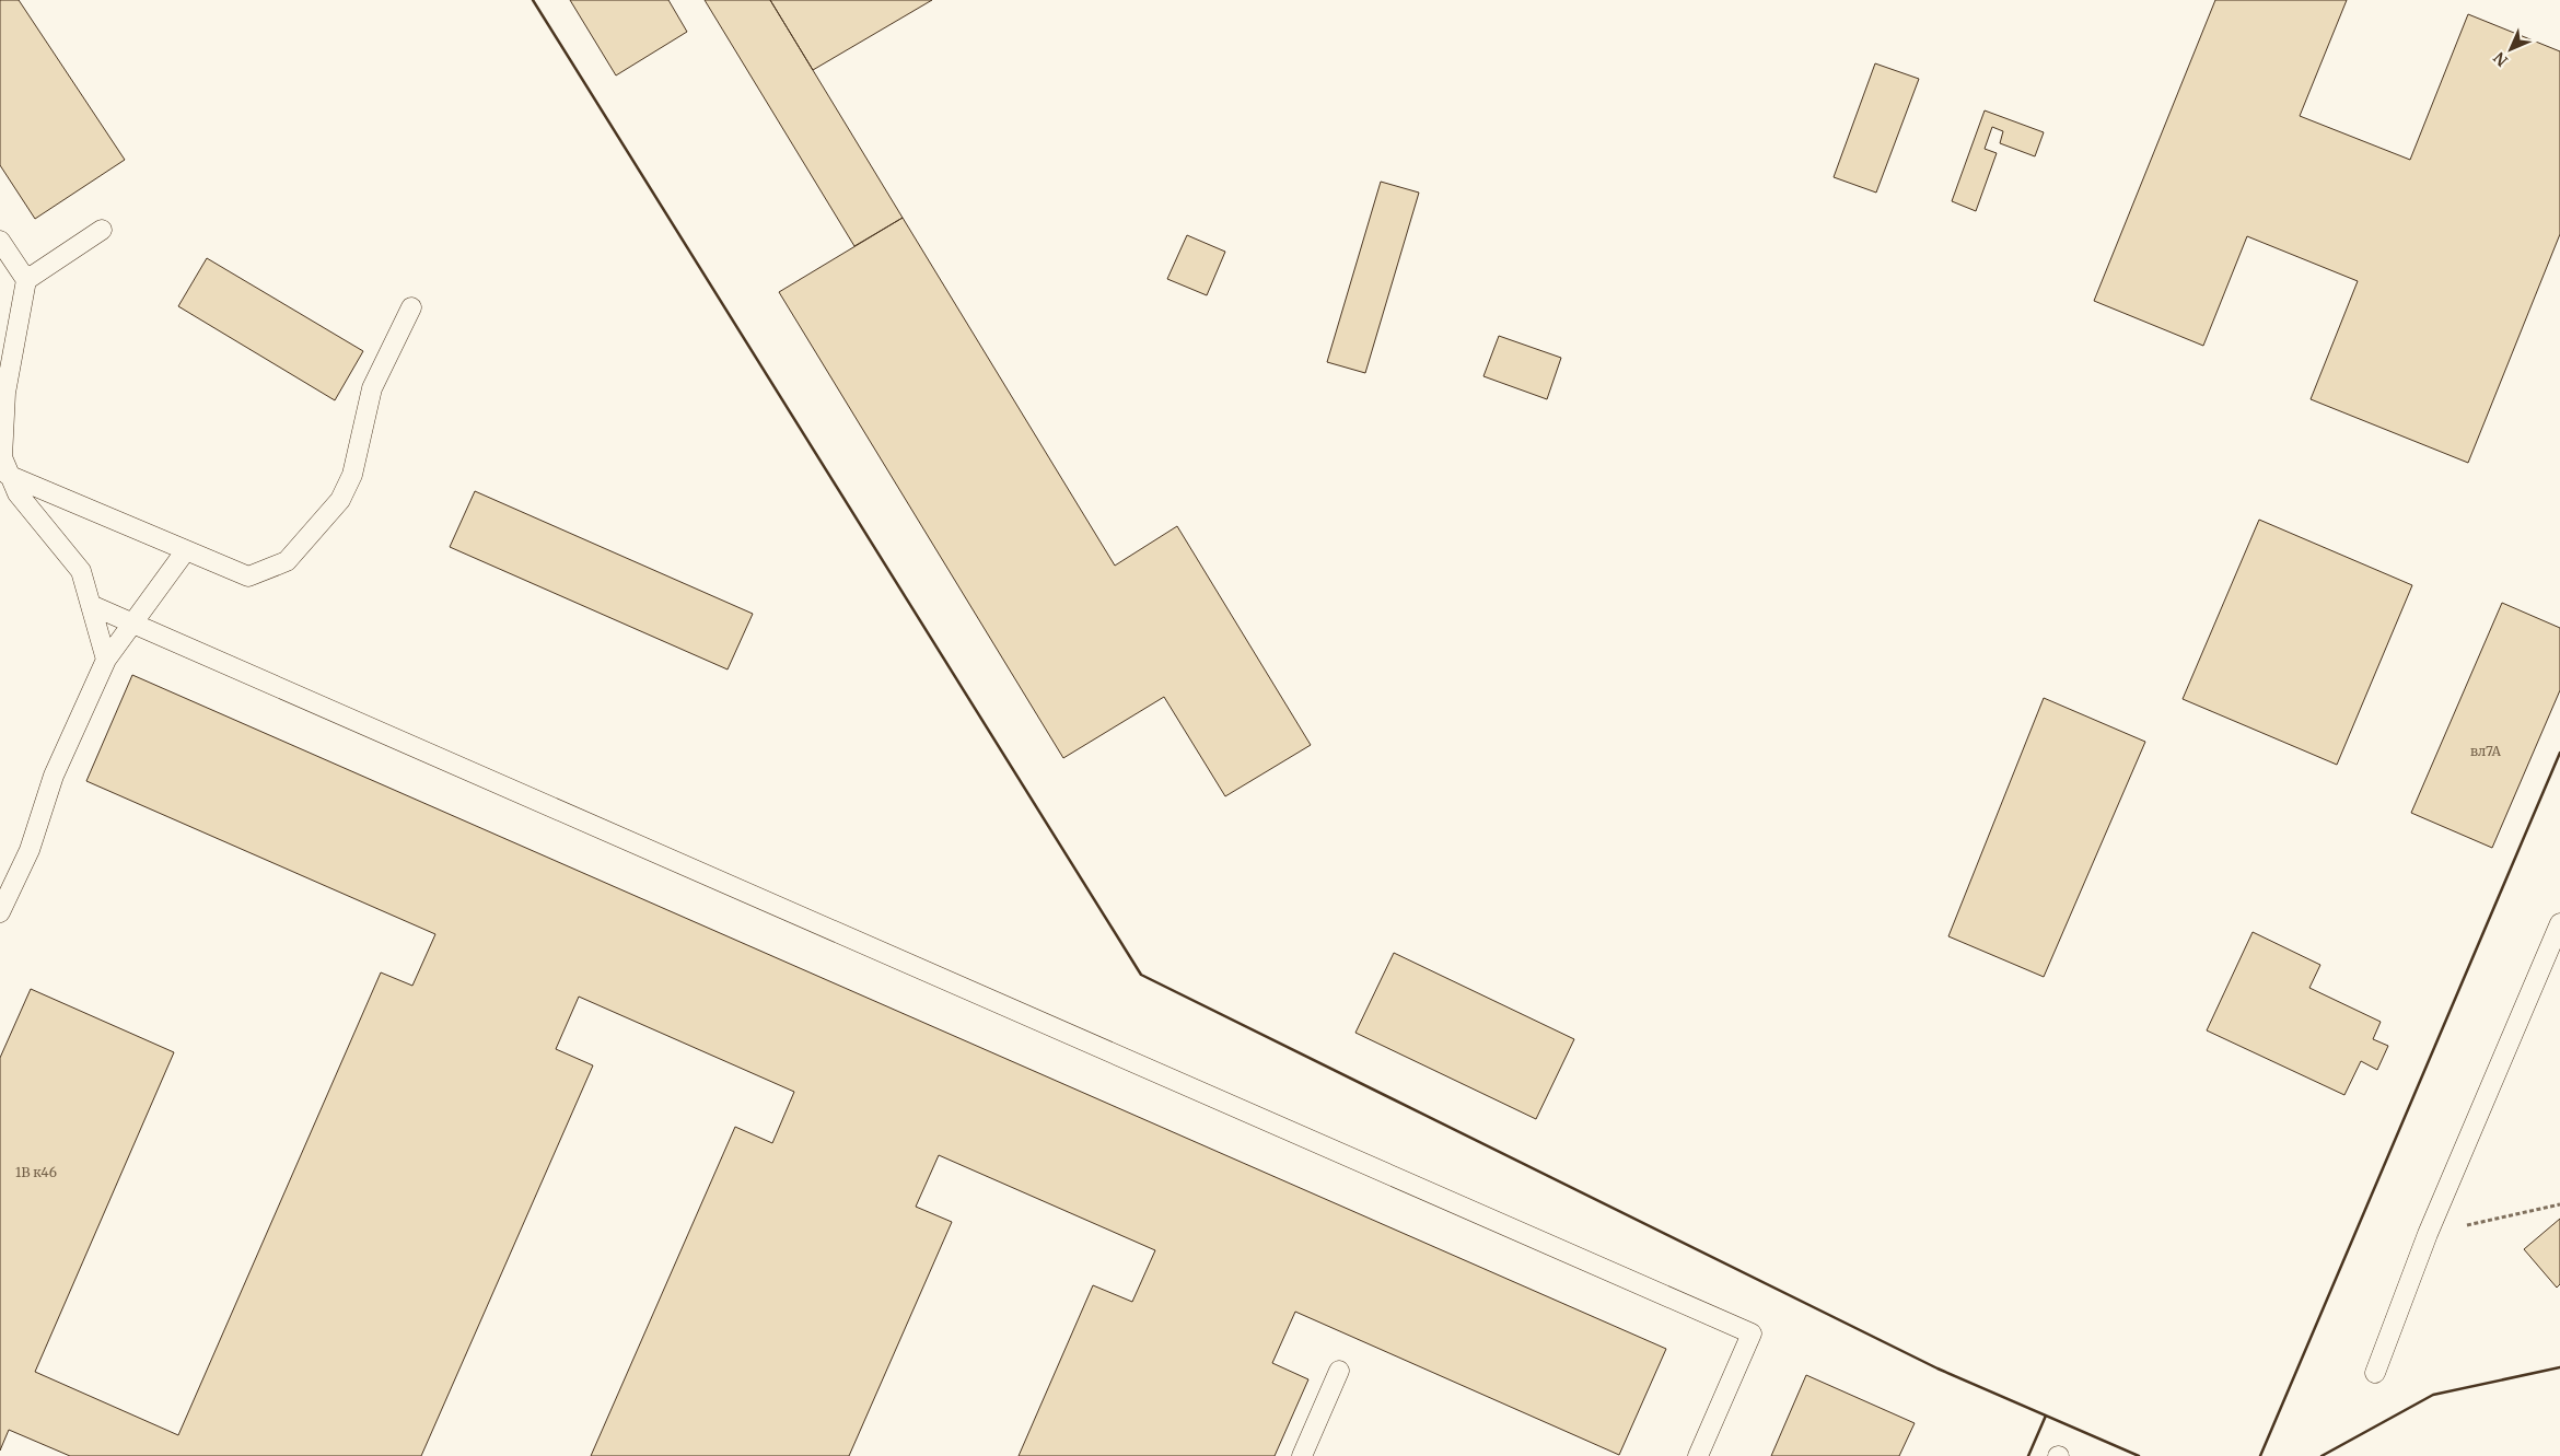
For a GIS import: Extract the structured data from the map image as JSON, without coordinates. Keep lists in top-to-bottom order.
{
  "house_numbers": ["вл7А", "1В к46"],
  "north": "bottom left"
}
